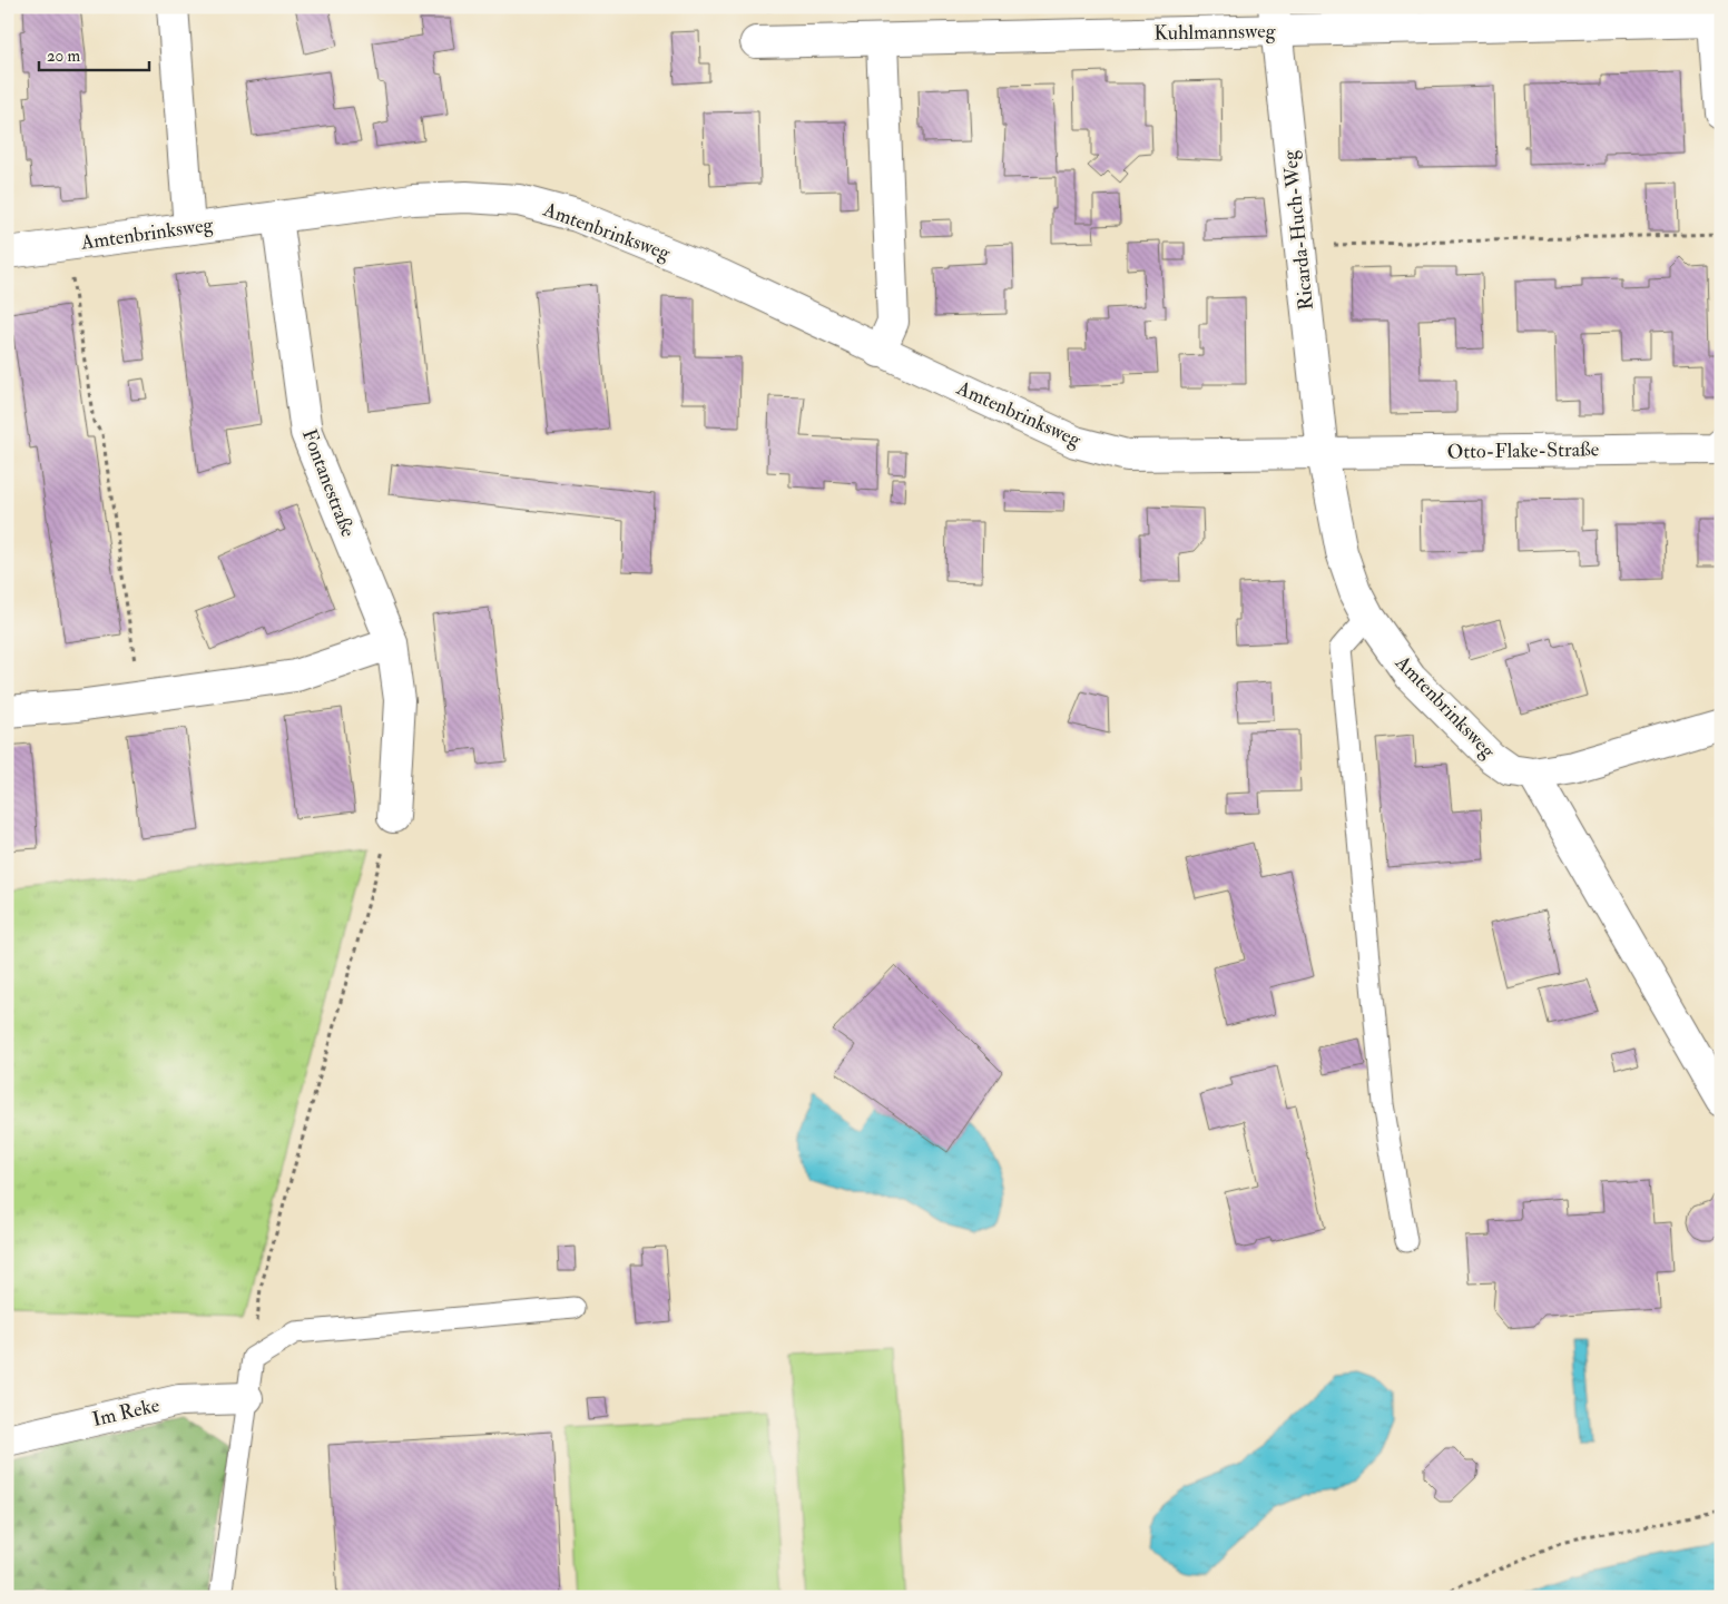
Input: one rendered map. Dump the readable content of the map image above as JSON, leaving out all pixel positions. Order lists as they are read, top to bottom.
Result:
{
  "streets": {
    "street": [
      "Kuhlmannsweg",
      "Ricarda-Huch-Weg",
      "Amtenbrinksweg",
      "Otto-Flake-Straße",
      "Fontanestraße",
      "Im Reke"
    ]
  },
  "crossings": [
    ["Kuhlmannsweg", "Ricarda-Huch-Weg"],
    ["Ricarda-Huch-Weg", "Amtenbrinksweg"],
    ["Ricarda-Huch-Weg", "Otto-Flake-Straße"],
    ["Amtenbrinksweg", "Otto-Flake-Straße"],
    ["Amtenbrinksweg", "Fontanestraße"]
  ],
  "scale_bar": "20 m"
}
